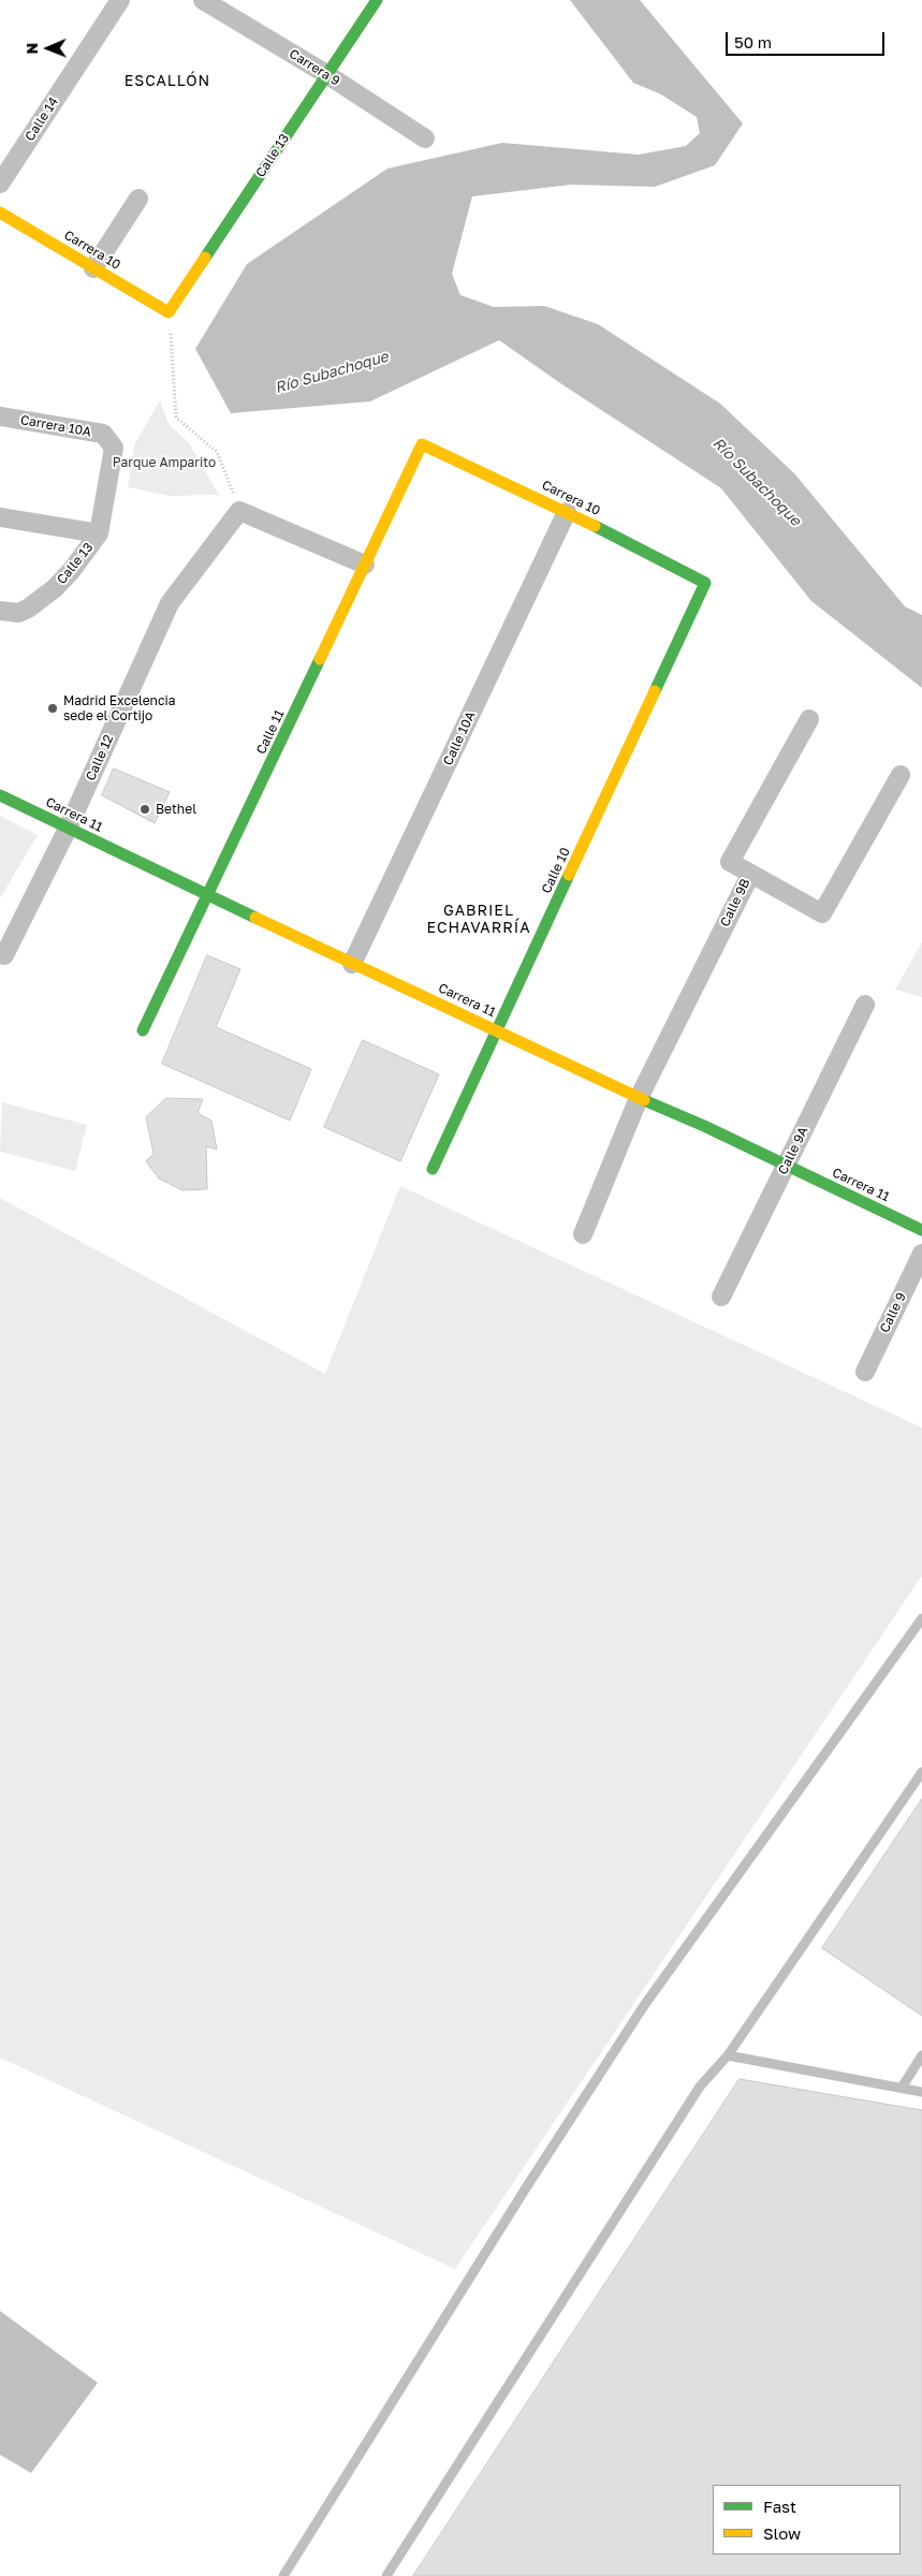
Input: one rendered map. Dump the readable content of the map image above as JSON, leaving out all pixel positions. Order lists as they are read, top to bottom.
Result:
{
  "streets": {
    "street": [
      "Carrera 9",
      "Calle 14",
      "Calle 13",
      "Carrera 10",
      "Carrera 10A",
      "Calle 11",
      "Calle 10A",
      "Calle 12",
      "Carrera 11",
      "Calle 10",
      "Calle 9B",
      "Calle 9A",
      "Calle 9"
    ]
  },
  "crossings": [
    ["Carrera 9", "Calle 13"],
    ["Calle 13", "Carrera 10"],
    ["Calle 13", "Carrera 10A"],
    ["Carrera 10", "Calle 11"],
    ["Carrera 10", "Calle 10A"],
    ["Carrera 10", "Calle 10"],
    ["Calle 11", "Carrera 11"],
    ["Calle 10A", "Carrera 11"],
    ["Calle 12", "Carrera 11"],
    ["Carrera 11", "Calle 10"],
    ["Carrera 11", "Calle 9B"],
    ["Carrera 11", "Calle 9A"]
  ],
  "districts": ["ESCALLÓN", "GABRIEL ECHAVARRÍA"],
  "water": ["Río Subachoque"],
  "parks": ["Parque Amparito"],
  "places": ["Madrid Excelencia sede el Cortijo", "Bethel"],
  "legend": ["Fast", "Slow"],
  "scale_bar": "50 m",
  "north": "left"
}
